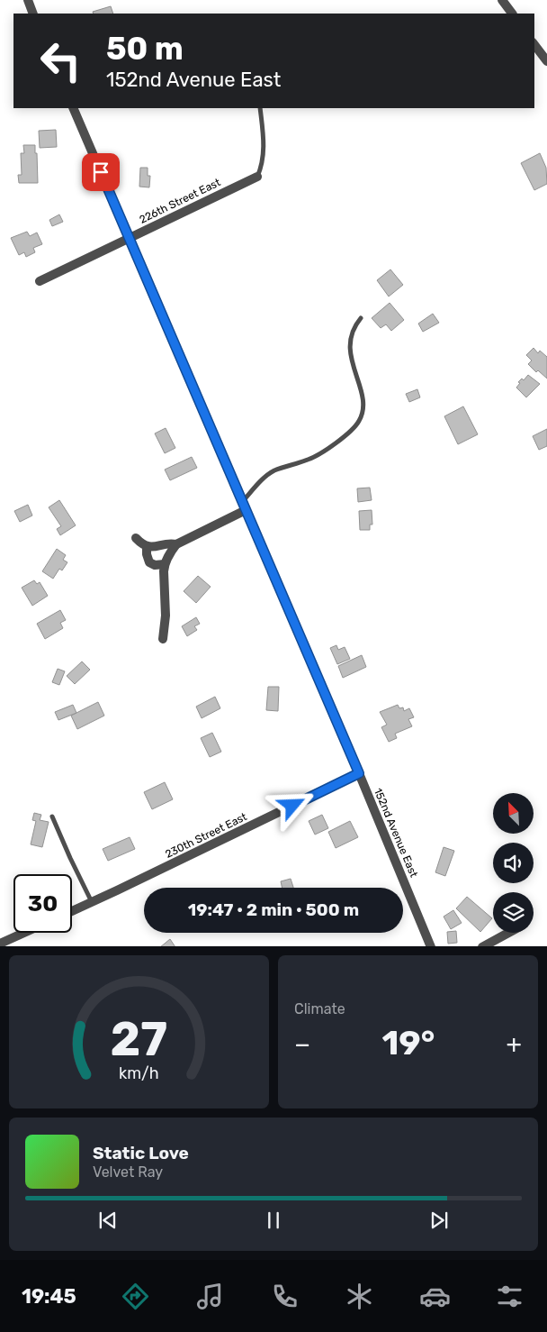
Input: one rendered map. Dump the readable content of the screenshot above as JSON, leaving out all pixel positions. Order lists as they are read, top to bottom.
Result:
{
  "streets": {
    "street": ["226th Street East", "152nd Avenue East", "230th Street East"]
  },
  "crossings": [
    ["226th Street East", "152nd Avenue East"],
    ["152nd Avenue East", "230th Street East"]
  ],
  "north": "top left",
  "page": {
    "turn": ["50 m", "152nd Avenue East"],
    "limit": "30",
    "trip": "19:47 · 2 min · 500 m",
    "tile": "Climate",
    "heat": ["−", "19°", "+"],
    "song": ["Static Love", "Velvet Ray"],
    "tabs": "19:45",
    "gauge": ["27", "km/h"]
  }
}
